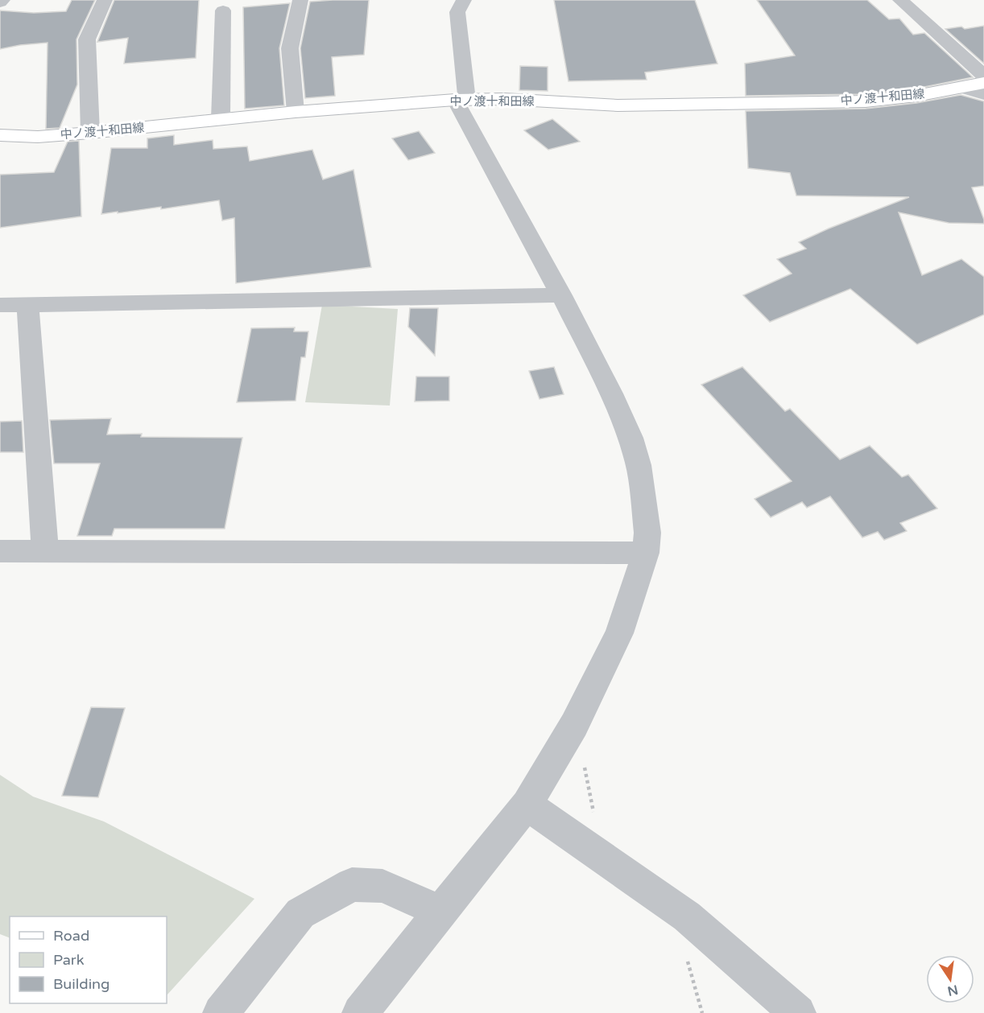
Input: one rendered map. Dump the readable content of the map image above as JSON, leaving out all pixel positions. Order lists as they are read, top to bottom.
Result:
{
  "streets": {
    "main road": ["中ノ渡十和田線"]
  },
  "legend": ["Road", "Park", "Building"],
  "north": "bottom"
}
